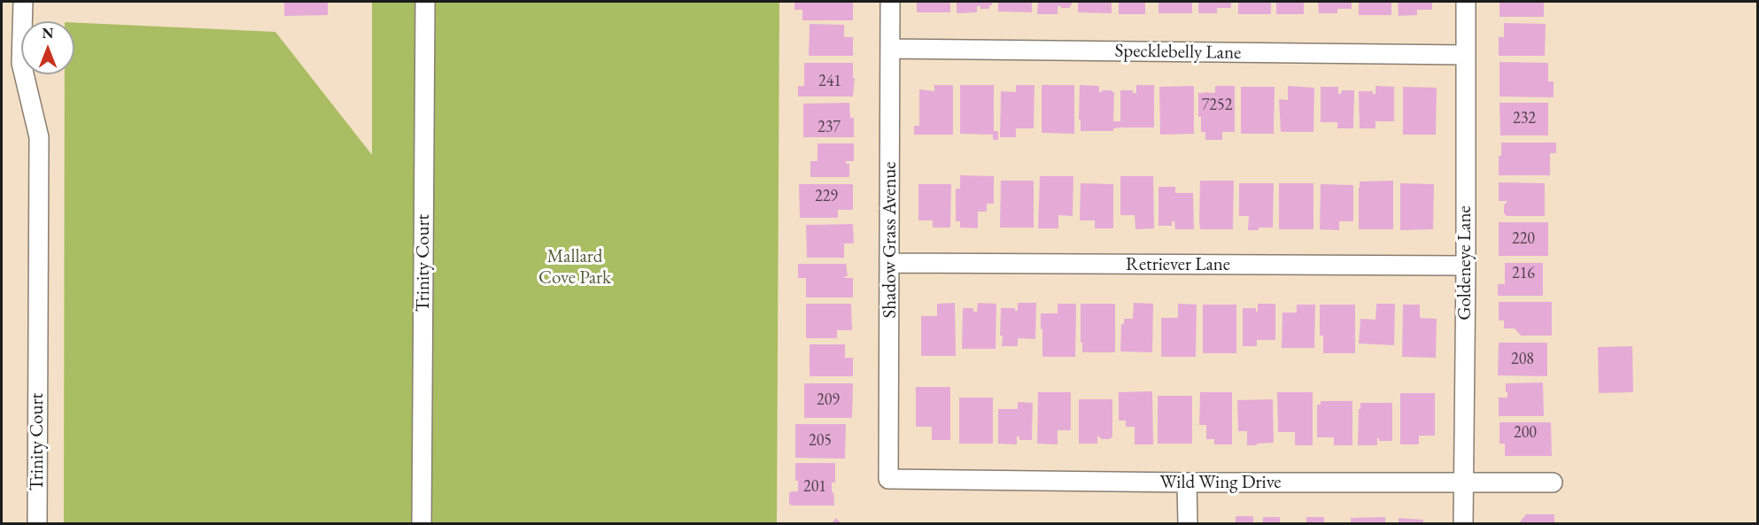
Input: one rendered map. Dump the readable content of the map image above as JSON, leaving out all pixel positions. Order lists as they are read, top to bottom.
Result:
{
  "streets": {
    "street": [
      "Specklebelly Lane",
      "Shadow Grass Avenue",
      "Trinity Court",
      "Goldeneye Lane",
      "Retriever Lane",
      "Wild Wing Drive"
    ]
  },
  "crossings": [
    ["Specklebelly Lane", "Shadow Grass Avenue"],
    ["Specklebelly Lane", "Goldeneye Lane"],
    ["Shadow Grass Avenue", "Retriever Lane"],
    ["Shadow Grass Avenue", "Wild Wing Drive"],
    ["Goldeneye Lane", "Retriever Lane"],
    ["Goldeneye Lane", "Wild Wing Drive"]
  ],
  "parks": ["Mallard Cove Park"],
  "house_numbers": [
    "241",
    "7252",
    "232",
    "237",
    "229",
    "220",
    "216",
    "208",
    "209",
    "200",
    "205",
    "201"
  ],
  "north": "top"
}
